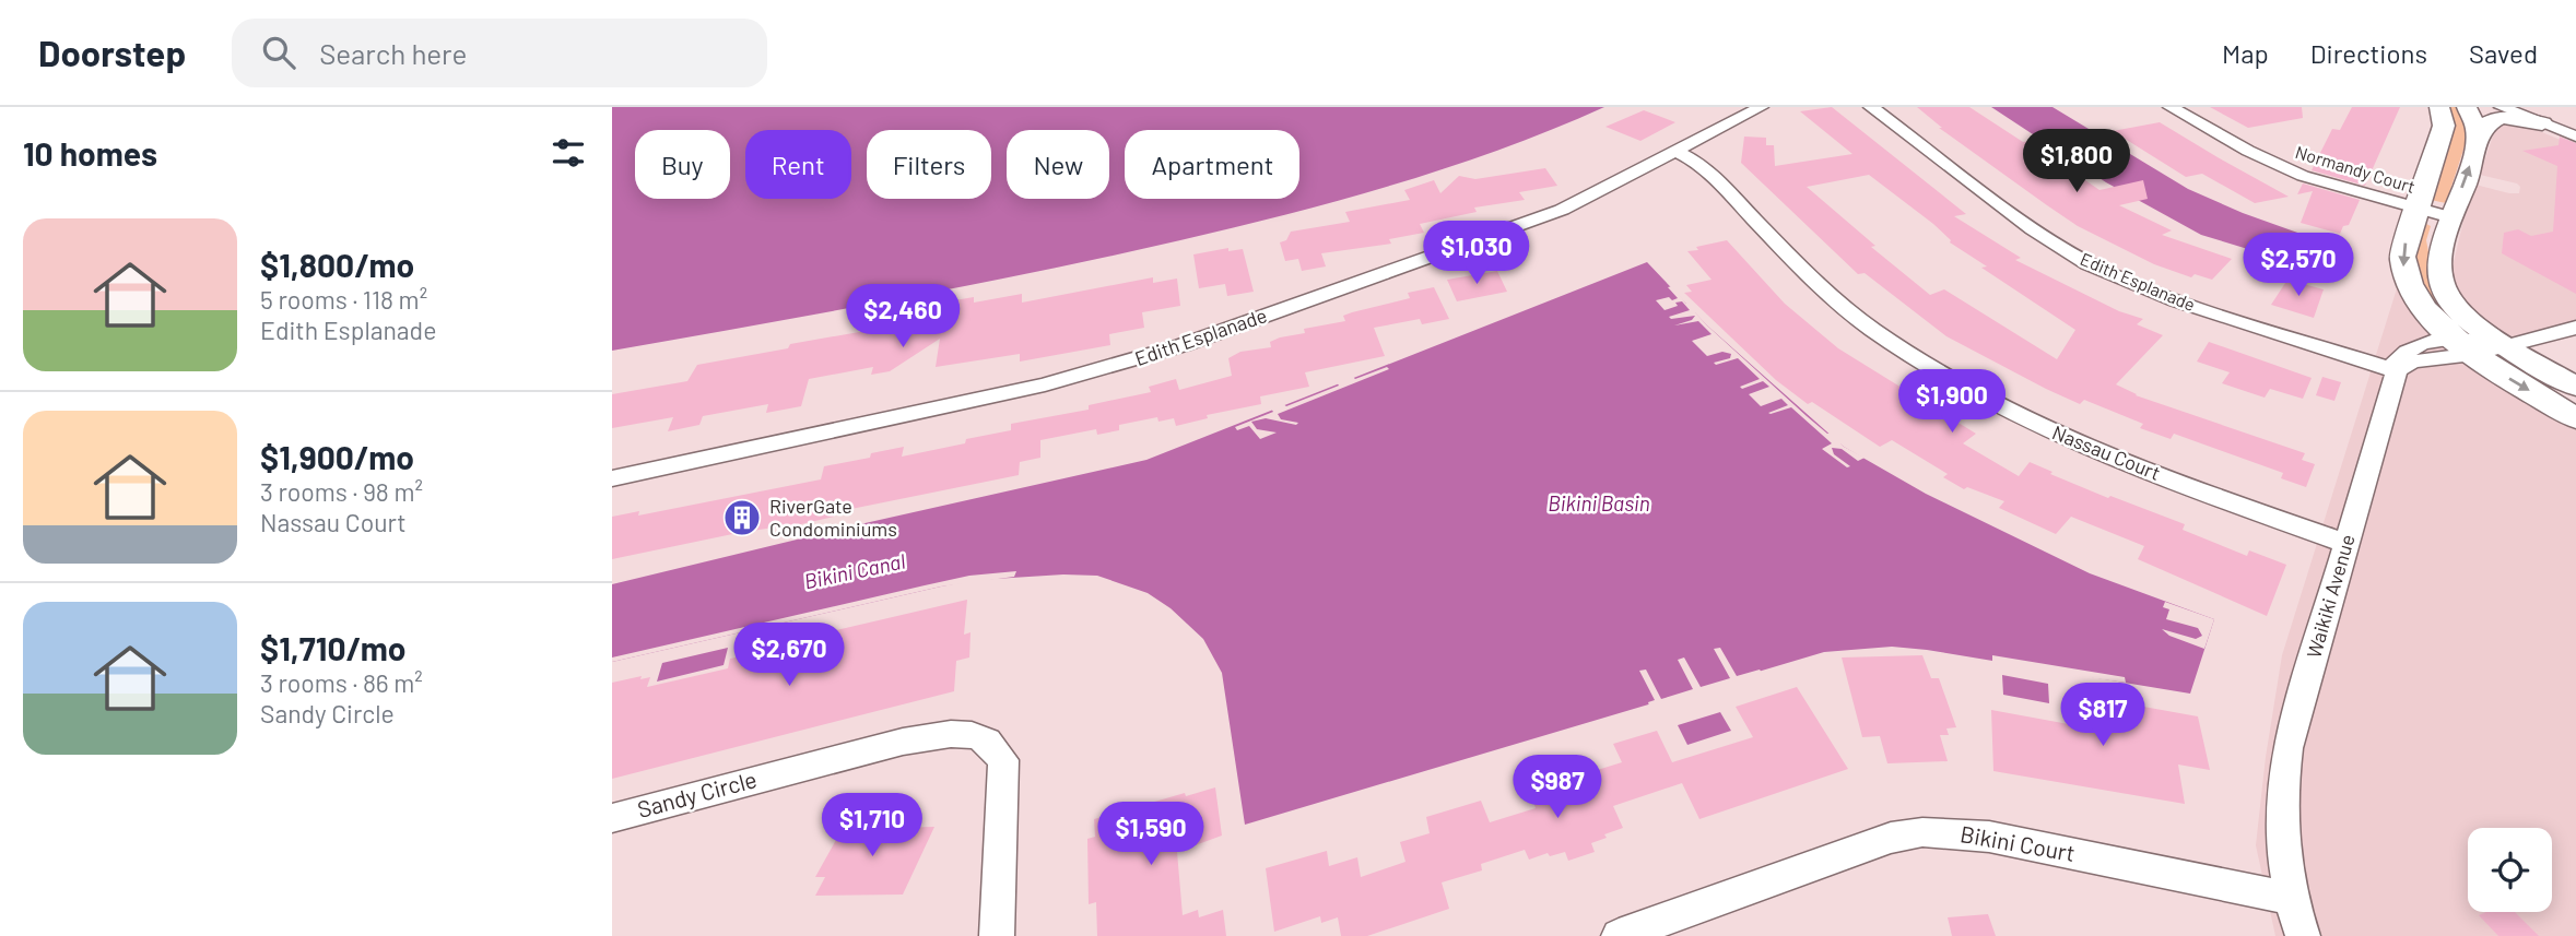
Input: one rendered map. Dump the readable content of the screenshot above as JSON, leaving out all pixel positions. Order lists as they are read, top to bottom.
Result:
{
  "streets": {
    "street": [
      "Normandy Court",
      "Edith Esplanade",
      "Nassau Court",
      "Waikiki Avenue",
      "Sandy Circle",
      "Bikini Court"
    ]
  },
  "crossings": [
    ["Edith Esplanade", "Nassau Court"],
    ["Edith Esplanade", "Waikiki Avenue"],
    ["Nassau Court", "Waikiki Avenue"],
    ["Waikiki Avenue", "Bikini Court"]
  ],
  "water": ["Bikini Basin", "Bikini Canal"],
  "places": {
    "building": ["RiverGate Condominiums"]
  },
  "page": {
    "header": "Doorstep",
    "search": "Search here",
    "nav": ["Map", "Directions", "Saved"],
    "heading": "10 homes",
    "price": [
      "$1,800",
      "$1,030",
      "$2,570",
      "$2,460",
      "$1,900",
      "$2,670",
      "$817",
      "$987",
      "$1,710",
      "$1,590"
    ],
    "chip": [
      "Buy",
      "Rent",
      "Filters",
      "New",
      "Apartment"
    ],
    "list": [
      {
        "name": "$1,800/mo",
        "note": "5 rooms · 118 m² · Edith Esplanade"
      },
      {
        "name": "$1,900/mo",
        "note": "3 rooms · 98 m² · Nassau Court"
      },
      {
        "name": "$1,710/mo",
        "note": "3 rooms · 86 m² · Sandy Circle"
      }
    ]
  }
}
